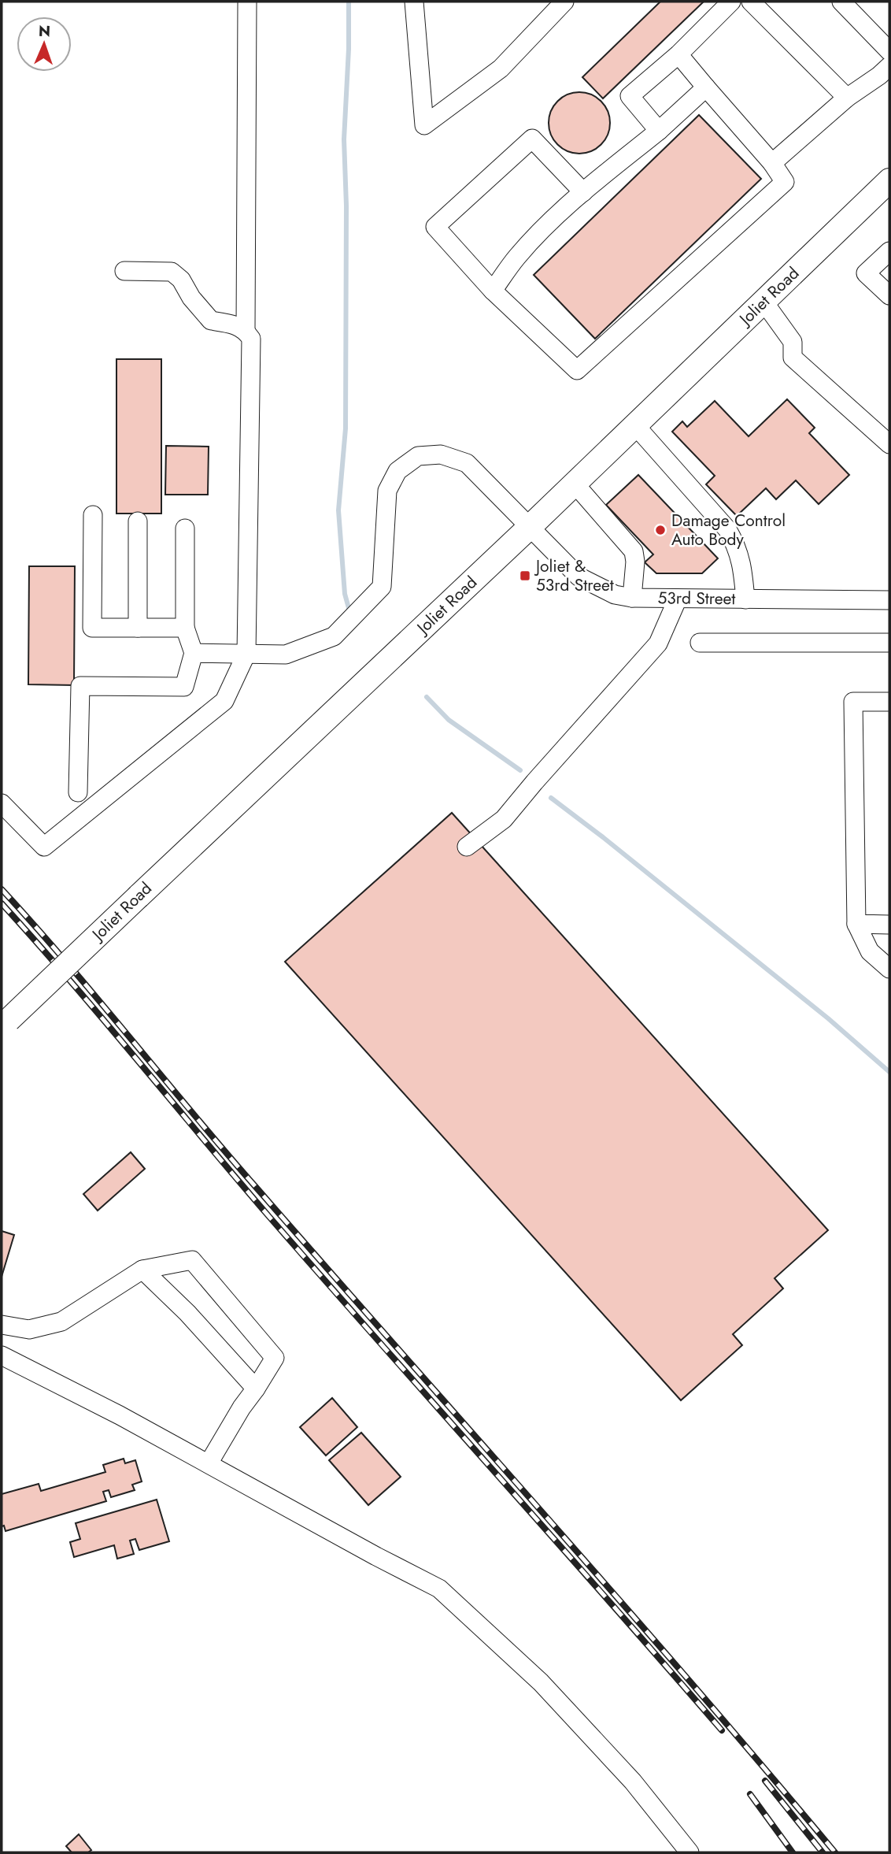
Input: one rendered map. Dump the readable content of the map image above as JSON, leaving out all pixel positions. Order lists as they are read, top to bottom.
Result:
{
  "streets": {
    "main road": ["Joliet Road"],
    "street": ["53rd Street"]
  },
  "crossings": [
    ["Joliet Road", "53rd Street"]
  ],
  "places": {
    "other": ["Damage Control Auto Body"],
    "transit": ["Joliet & 53rd Street"]
  },
  "north": "top"
}
